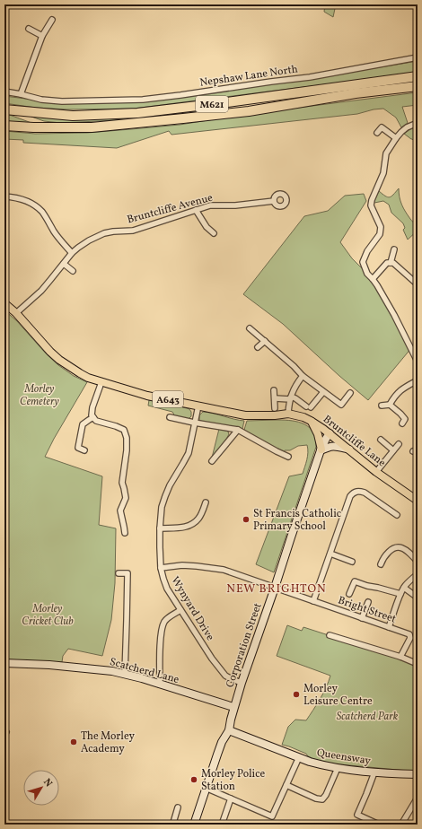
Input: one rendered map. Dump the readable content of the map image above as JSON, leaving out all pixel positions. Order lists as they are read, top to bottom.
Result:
{
  "streets": {
    "highway": ["M621"],
    "main road": [
      "A643",
      "Bruntcliffe Lane",
      "Corporation Street",
      "Scatcherd Lane",
      "Queensway"
    ],
    "street": [
      "Nepshaw Lane North",
      "Bruntcliffe Avenue",
      "Wynyard Drive",
      "Bright Street"
    ]
  },
  "crossings": [
    ["Bruntcliffe Avenue", "Bruntcliffe Lane"],
    ["Bruntcliffe Lane", "Wynyard Drive"],
    ["Bruntcliffe Lane", "Corporation Street"],
    ["Wynyard Drive", "Bright Street"],
    ["Wynyard Drive", "Corporation Street"],
    ["Bright Street", "Corporation Street"],
    ["Corporation Street", "Scatcherd Lane"],
    ["Corporation Street", "Queensway"]
  ],
  "districts": ["NEW BRIGHTON"],
  "parks": ["Morley Cemetery", "Morley Cricket Club", "Scatcherd Park"],
  "places": [
    "St Francis Catholic Primary School",
    "Morley Leisure Centre",
    "The Morley Academy",
    "Morley Police Station"
  ],
  "north": "top right"
}
